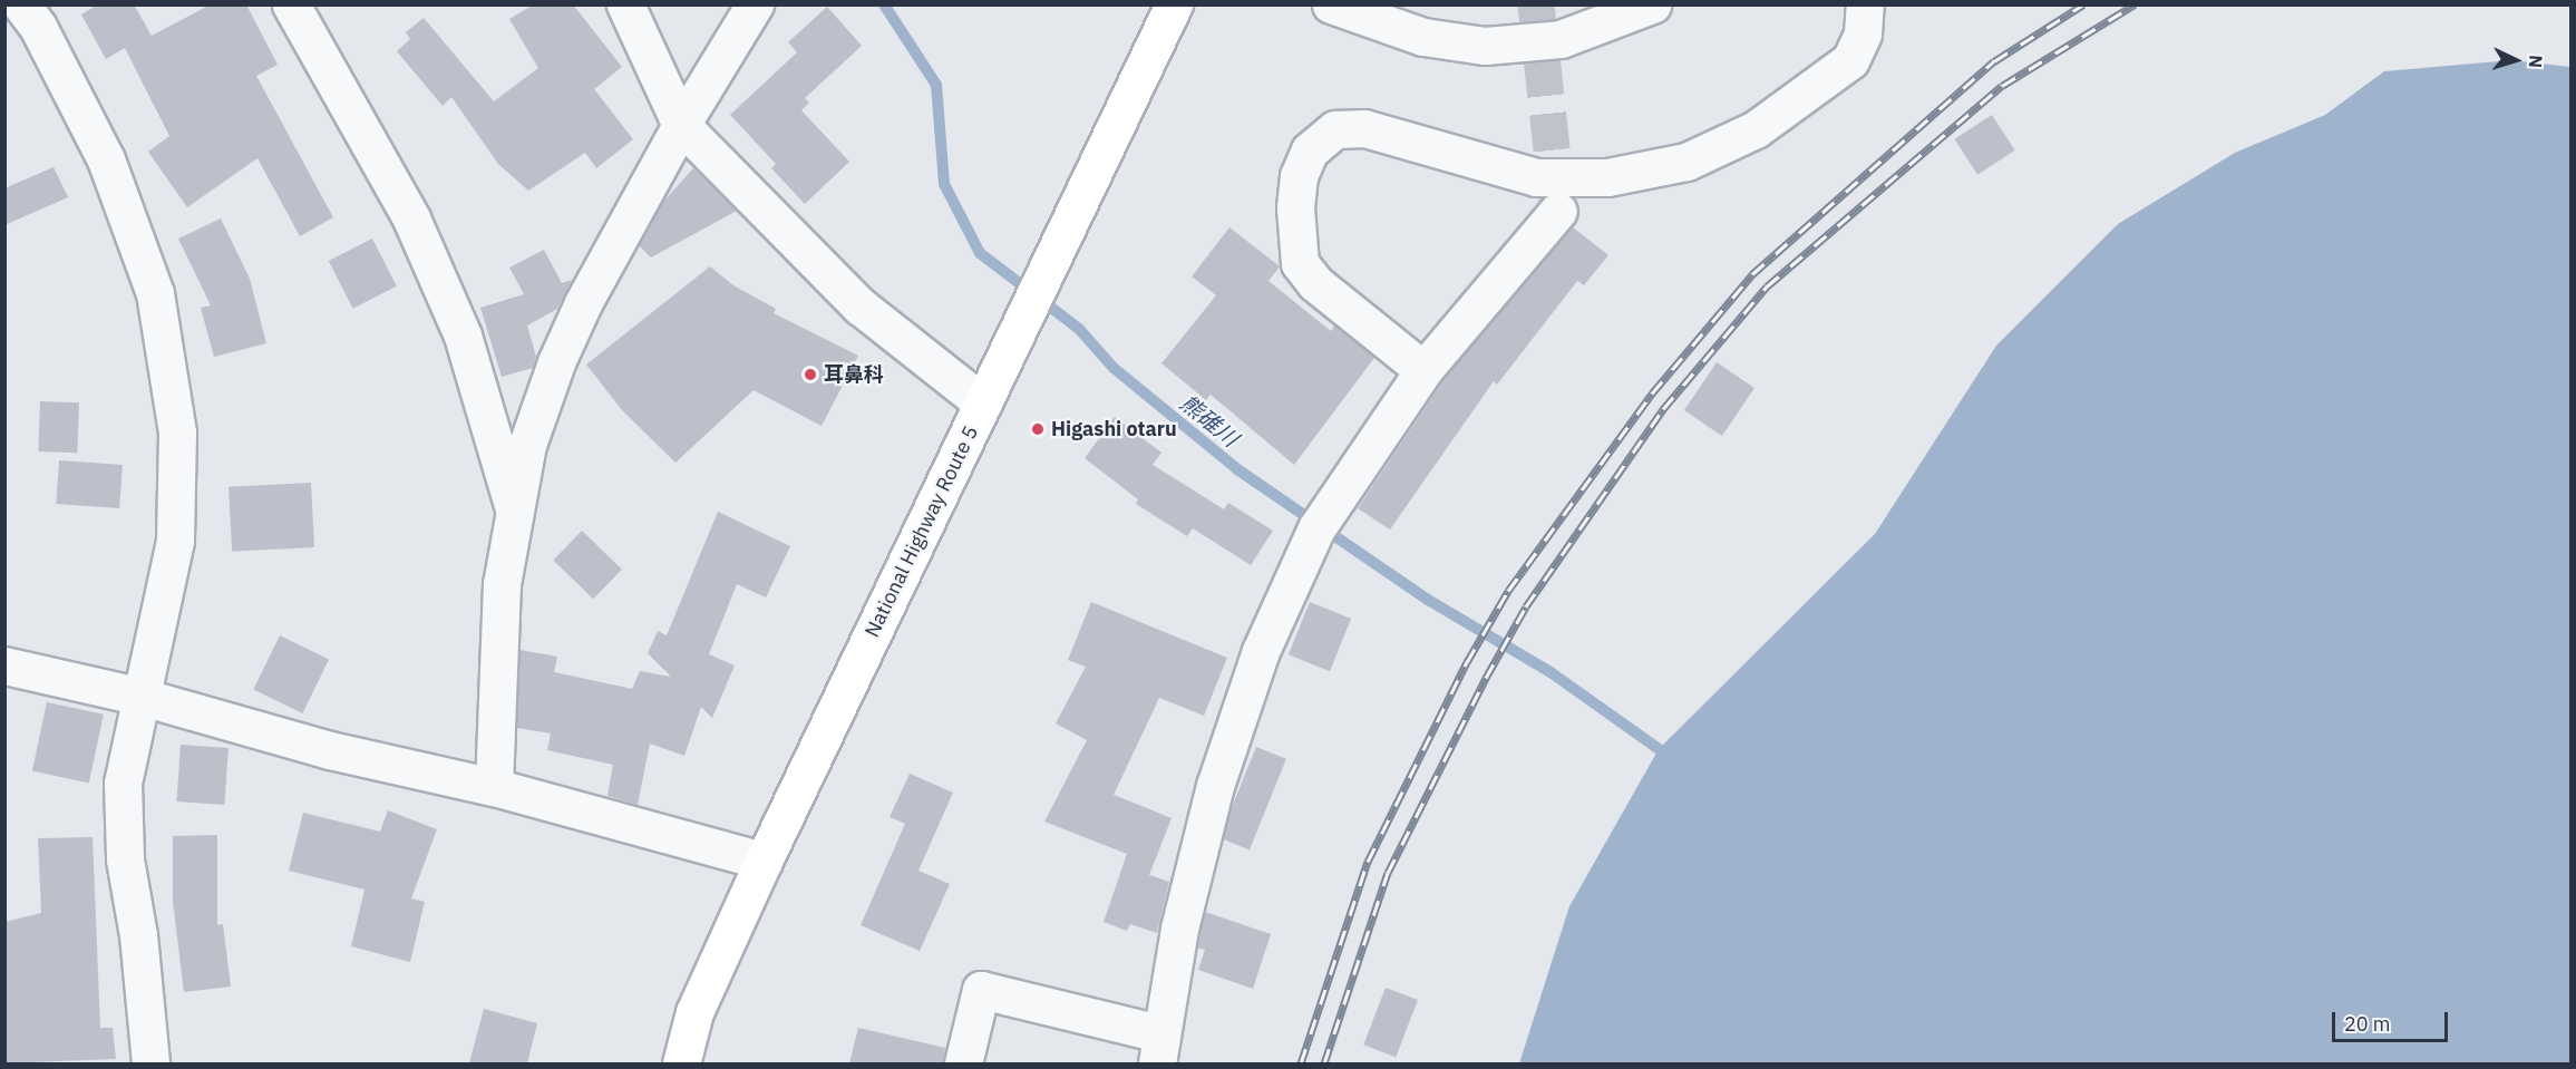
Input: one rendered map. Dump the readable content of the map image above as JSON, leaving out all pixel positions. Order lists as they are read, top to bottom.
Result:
{
  "streets": {
    "highway": ["National Highway Route 5"]
  },
  "water": ["熊碓川"],
  "places": ["耳鼻科", "Higashi otaru"],
  "scale_bar": "20 m",
  "north": "right"
}
